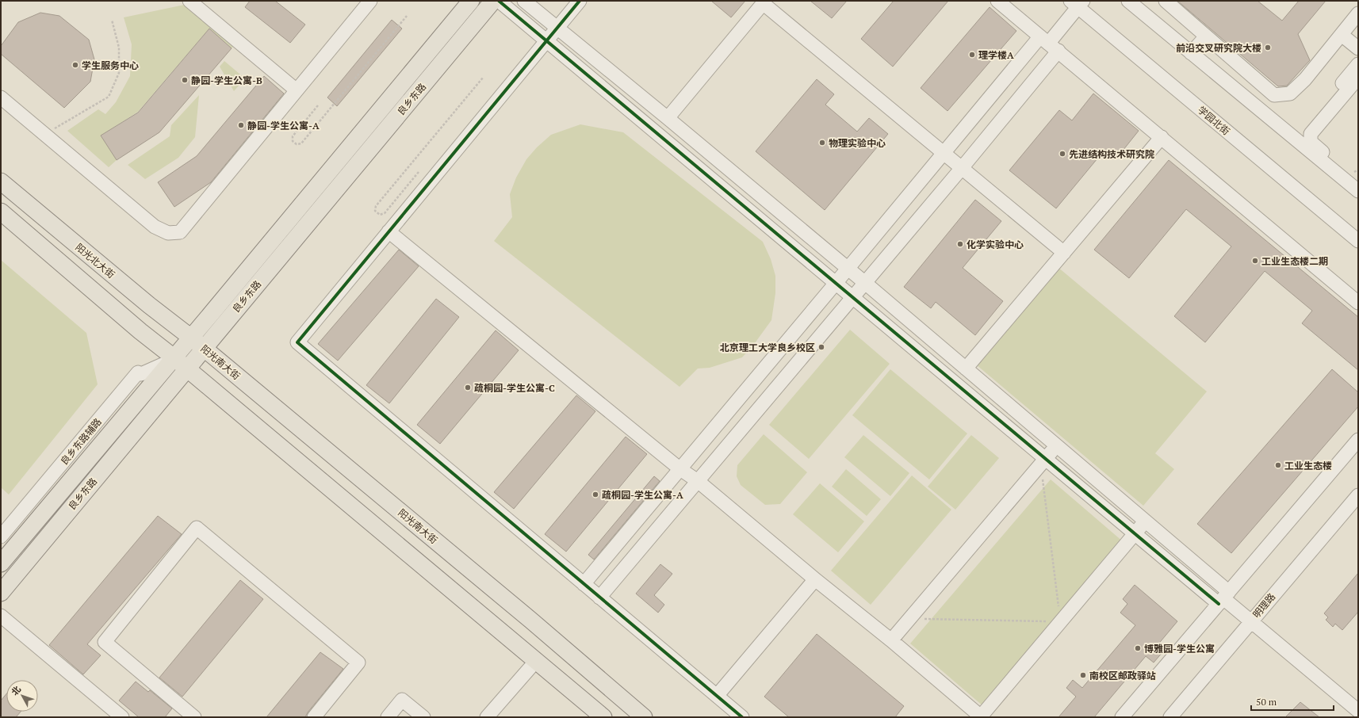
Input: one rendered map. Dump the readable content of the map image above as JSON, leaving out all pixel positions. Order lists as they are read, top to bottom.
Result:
{
  "streets": {
    "main road": ["良乡东路", "阳光北大街", "阳光南大街"],
    "street": ["学园北街", "良乡东路辅路", "明理路"]
  },
  "crossings": [
    ["良乡东路", "阳光北大街"],
    ["良乡东路", "阳光南大街"],
    ["良乡东路", "良乡东路辅路"],
    ["阳光北大街", "阳光南大街"]
  ],
  "places": [
    "前沿交叉研究院大楼",
    "理学楼A",
    "学生服务中心",
    "静园-学生公寓-B",
    "静园-学生公寓-A",
    "物理实验中心",
    "先进结构技术研究院",
    "化学实验中心",
    "工业生态楼二期",
    "北京理工大学良乡校区",
    "疏桐园-学生公寓-C",
    "工业生态楼",
    "疏桐园-学生公寓-A",
    "博雅园-学生公寓",
    "南校区邮政驿站"
  ],
  "scale_bar": "50 m",
  "north": "top left"
}
